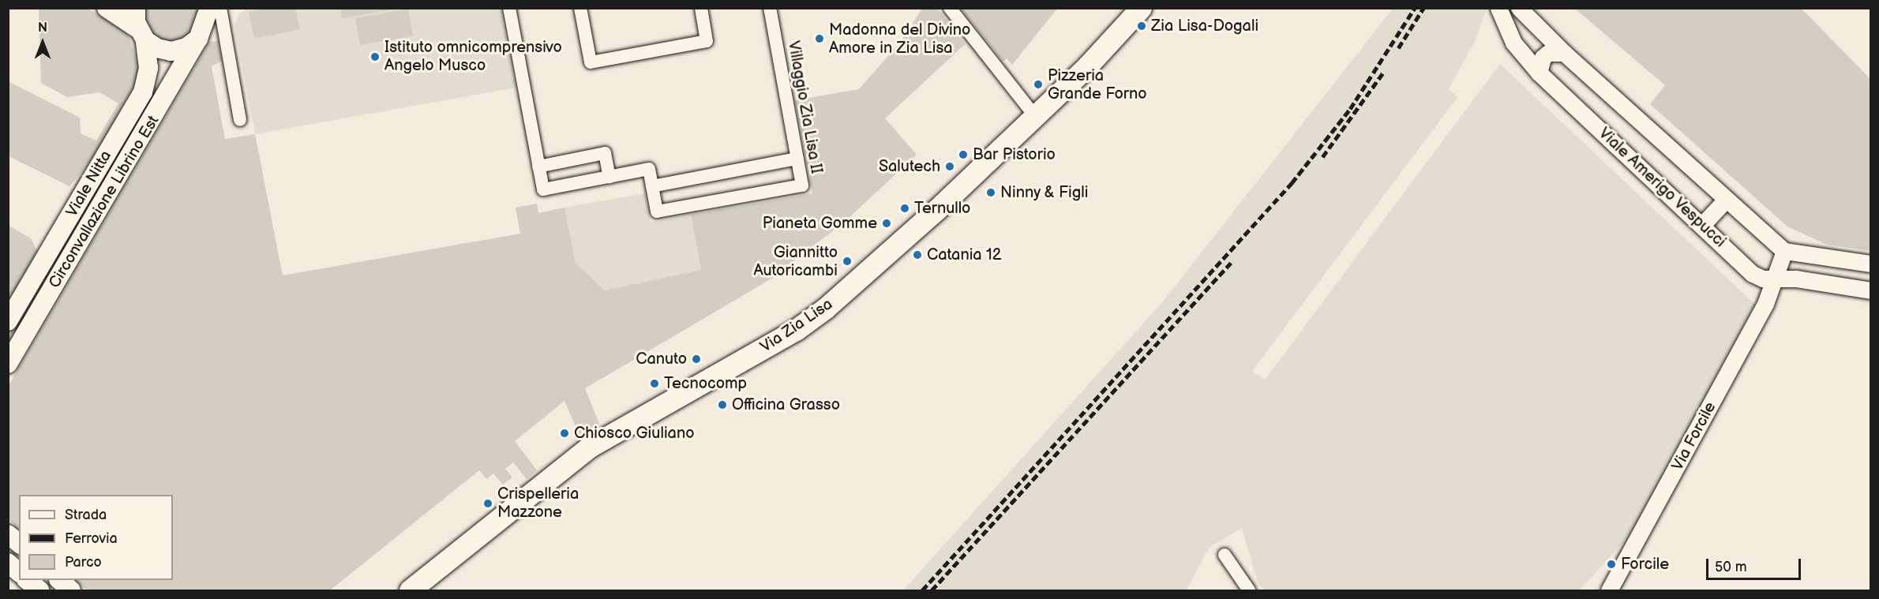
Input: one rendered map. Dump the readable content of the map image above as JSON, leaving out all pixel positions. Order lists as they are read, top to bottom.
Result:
{
  "streets": {
    "main road": ["Viale Nitta", "Circonvallazione Librino Est", "Via Zia Lisa"],
    "street": ["Villaggio Zia Lisa II", "Viale Amerigo Vespucci", "Via Forcile"]
  },
  "crossings": [
    ["Viale Amerigo Vespucci", "Via Forcile"]
  ],
  "places": [
    "Zia Lisa-Dogali",
    "Madonna del Divino Amore in Zia Lisa",
    "Istituto omnicomprensivo Angelo Musco",
    "Pizzeria Grande Forno",
    "Bar Pistorio",
    "Salutech",
    "Ninny & Figli",
    "Ternullo",
    "Pianeta Gomme",
    "Catania 12",
    "Giannitto Autoricambi",
    "Canuto",
    "Tecnocomp",
    "Officina Grasso",
    "Chiosco Giuliano",
    "Crispelleria Mazzone",
    "Forcile"
  ],
  "legend": ["Strada", "Ferrovia", "Parco"],
  "scale_bar": "50 m",
  "north": "top"
}
